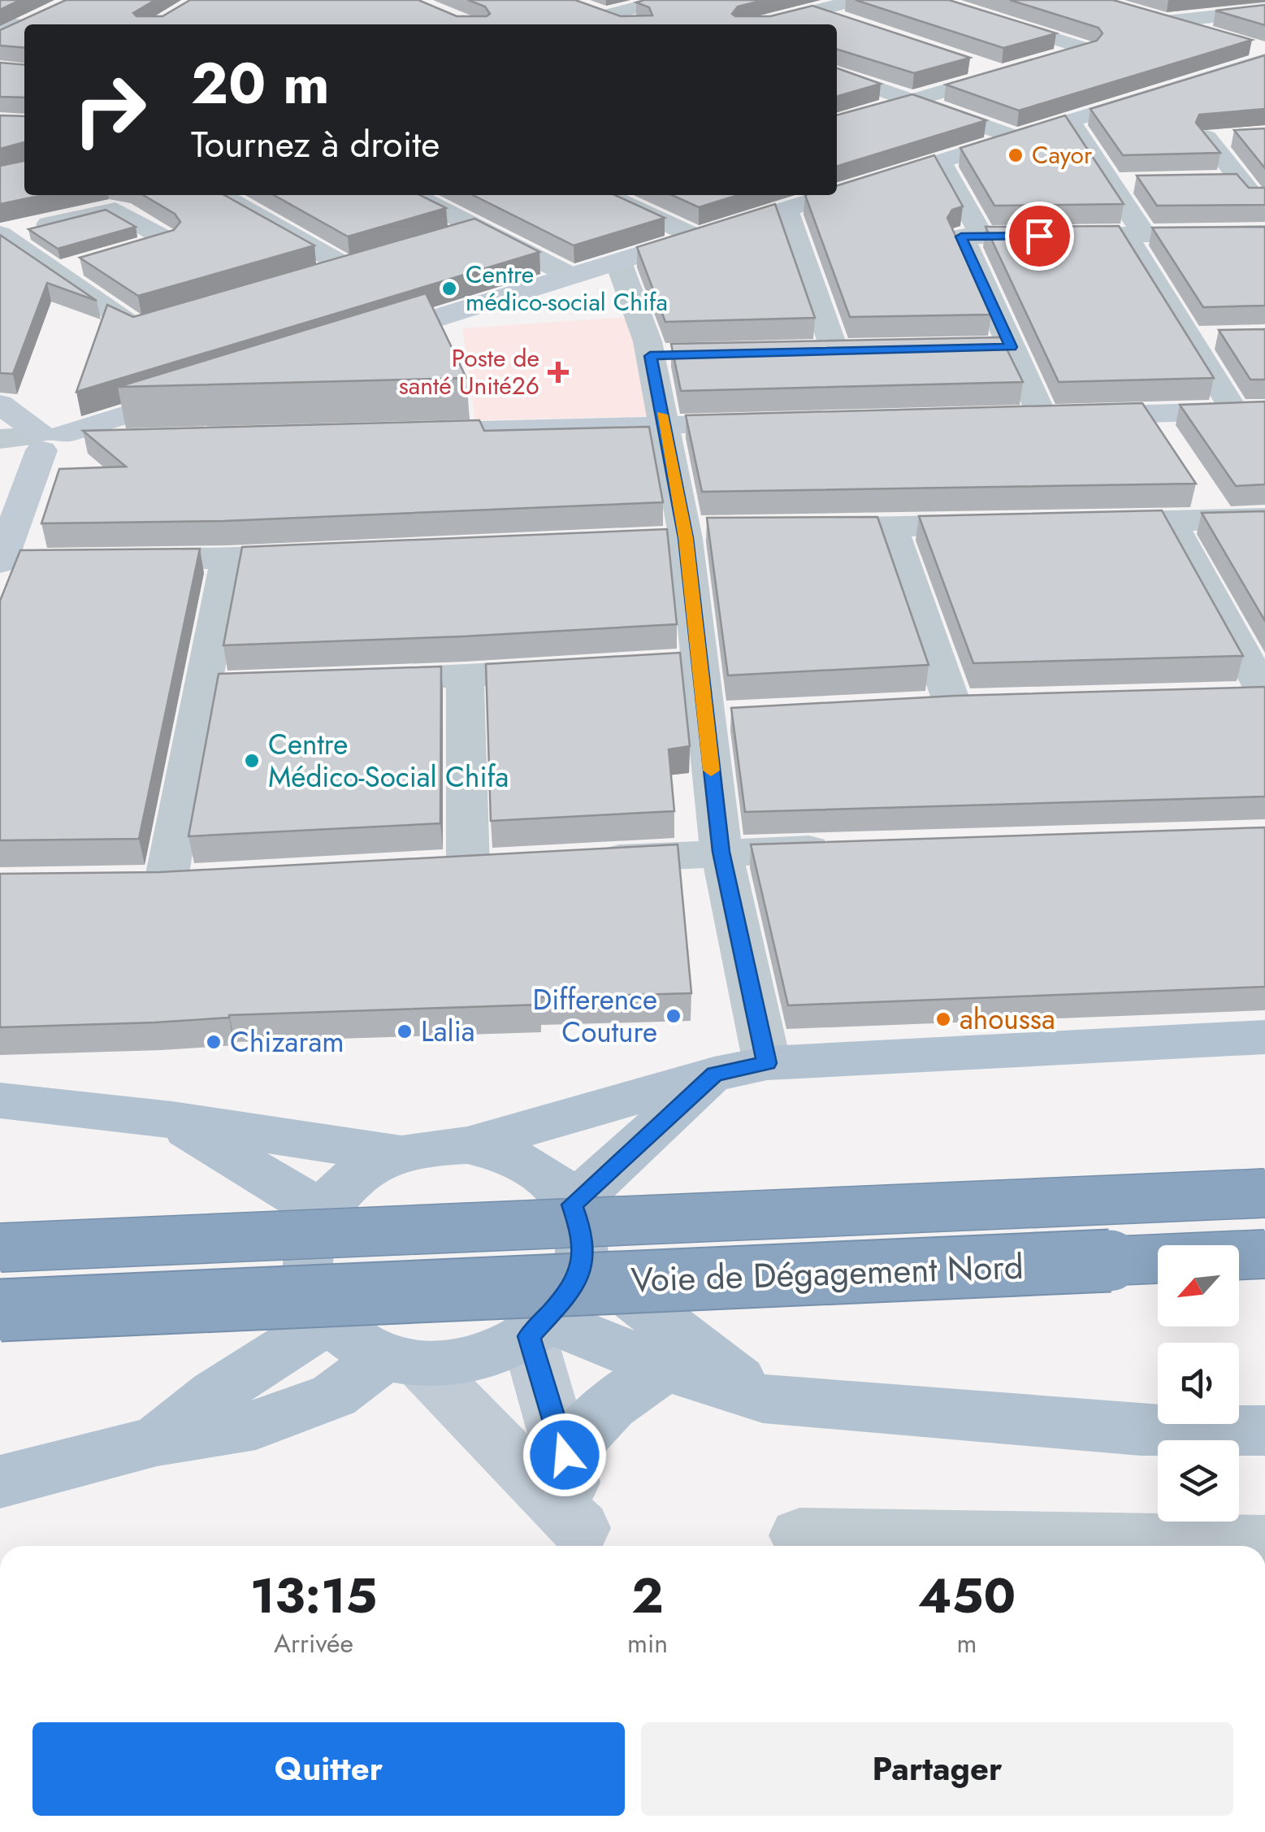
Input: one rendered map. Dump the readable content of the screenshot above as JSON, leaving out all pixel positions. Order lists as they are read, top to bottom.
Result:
{
  "streets": {
    "highway": ["Voie de Dégagement Nord"]
  },
  "places": {
    "other": [
      "Cayor",
      "Centre médico-social Chifa",
      "Centre Médico-Social Chifa",
      "Difference Couture",
      "ahoussa",
      "Lalia",
      "Chizaram"
    ],
    "health": ["Poste de santé Unité26"]
  },
  "north": "bottom left",
  "page": {
    "turn": ["20 m", "Tournez à droite"],
    "eta": [
      "13:15",
      "Arrivée",
      "2",
      "min",
      "450",
      "m"
    ],
    "buttons": ["Quitter", "Partager"]
  }
}
